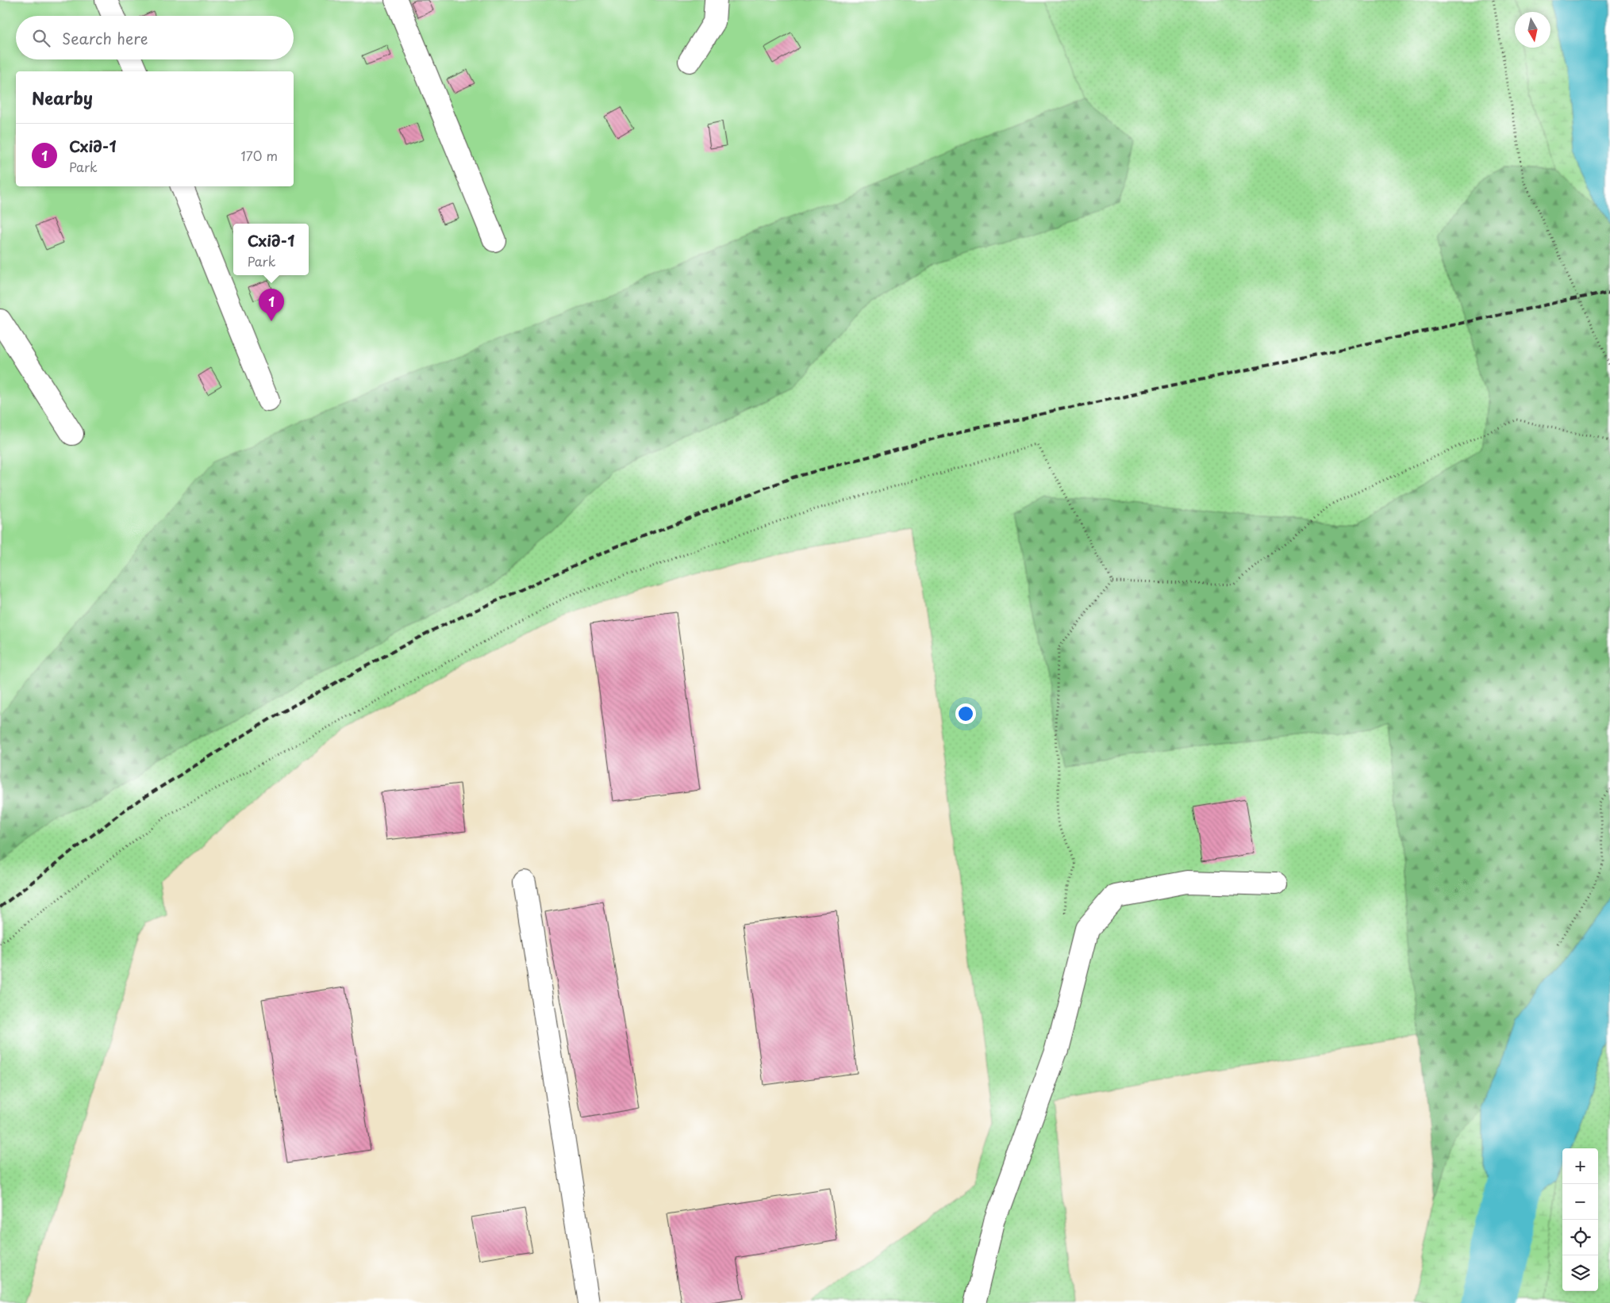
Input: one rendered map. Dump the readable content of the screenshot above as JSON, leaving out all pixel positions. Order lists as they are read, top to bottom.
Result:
{
  "north": "bottom",
  "page": {
    "search": "Search here",
    "heading": "Nearby",
    "list": [
      {
        "mark": "1",
        "name": "Схід-1",
        "note": "Park",
        "value": "170 m"
      }
    ],
    "popup": ["Схід-1", "Park"],
    "pins": "1",
    "map_buttons": ["+", "−"]
  }
}
